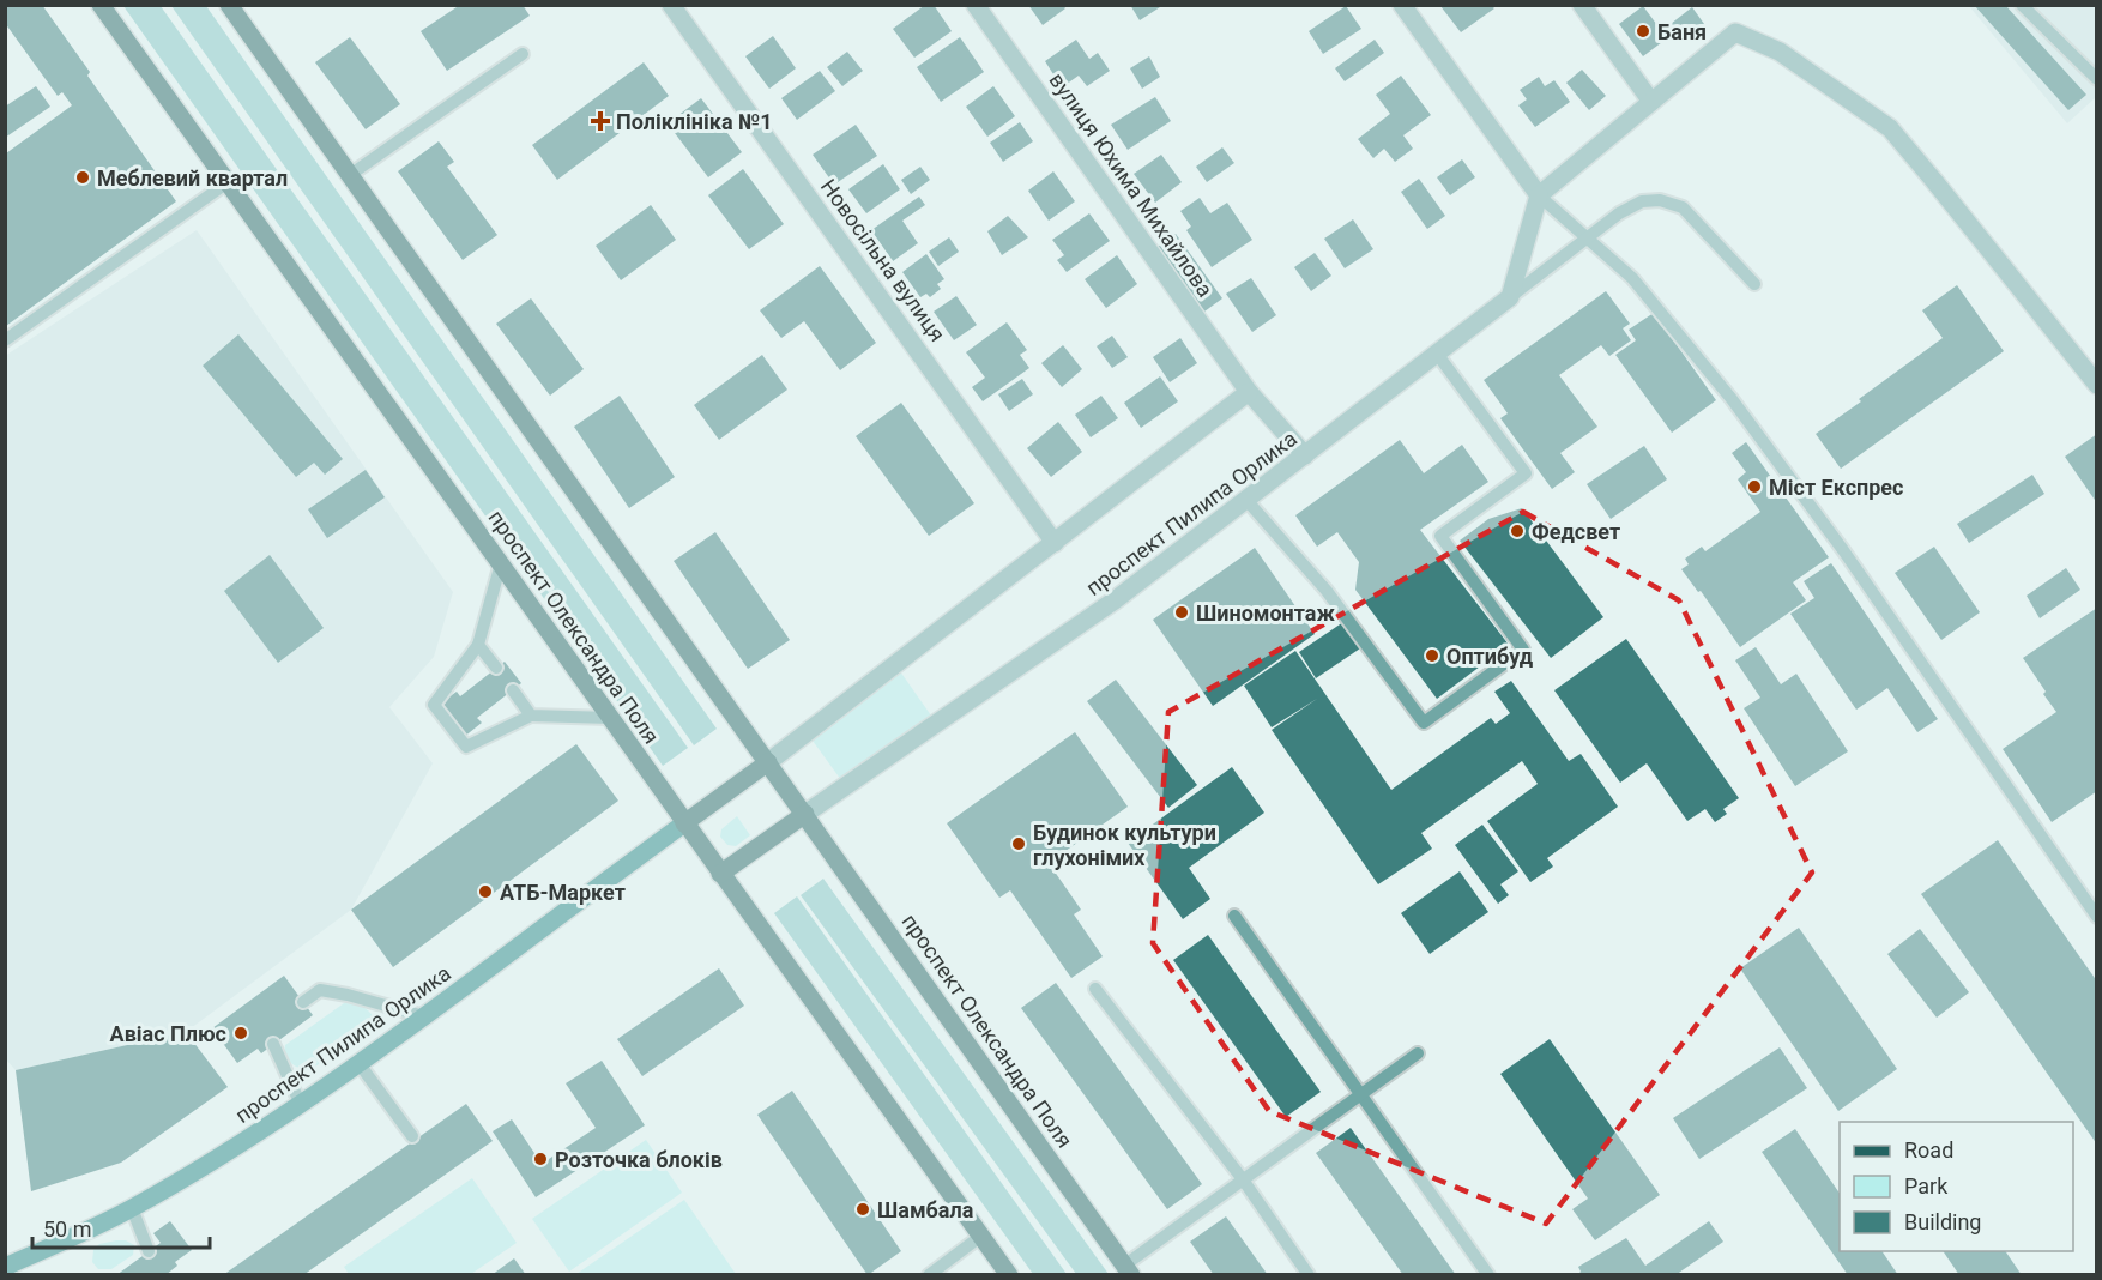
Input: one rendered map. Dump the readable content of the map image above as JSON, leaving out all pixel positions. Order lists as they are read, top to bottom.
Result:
{
  "streets": {
    "main road": ["проспект Пилипа Орлика", "проспект Олександра Поля"],
    "street": ["вулиця Юхима Михайлова", "Новосільна вулиця"]
  },
  "crossings": [
    ["вулиця Юхима Михайлова", "проспект Пилипа Орлика"],
    ["проспект Пилипа Орлика", "проспект Олександра Поля"]
  ],
  "places": {
    "other": [
      "Баня",
      "Меблевий квартал",
      "Міст Експрес",
      "Федсвет",
      "Шиномонтаж",
      "Оптибуд",
      "Будинок культури глухонімих",
      "АТБ-Маркет",
      "Авіас Плюс",
      "Розточка блоків",
      "Шамбала"
    ],
    "health": ["Поліклініка №1"]
  },
  "legend": ["Road", "Park", "Building"],
  "scale_bar": "50 m"
}
